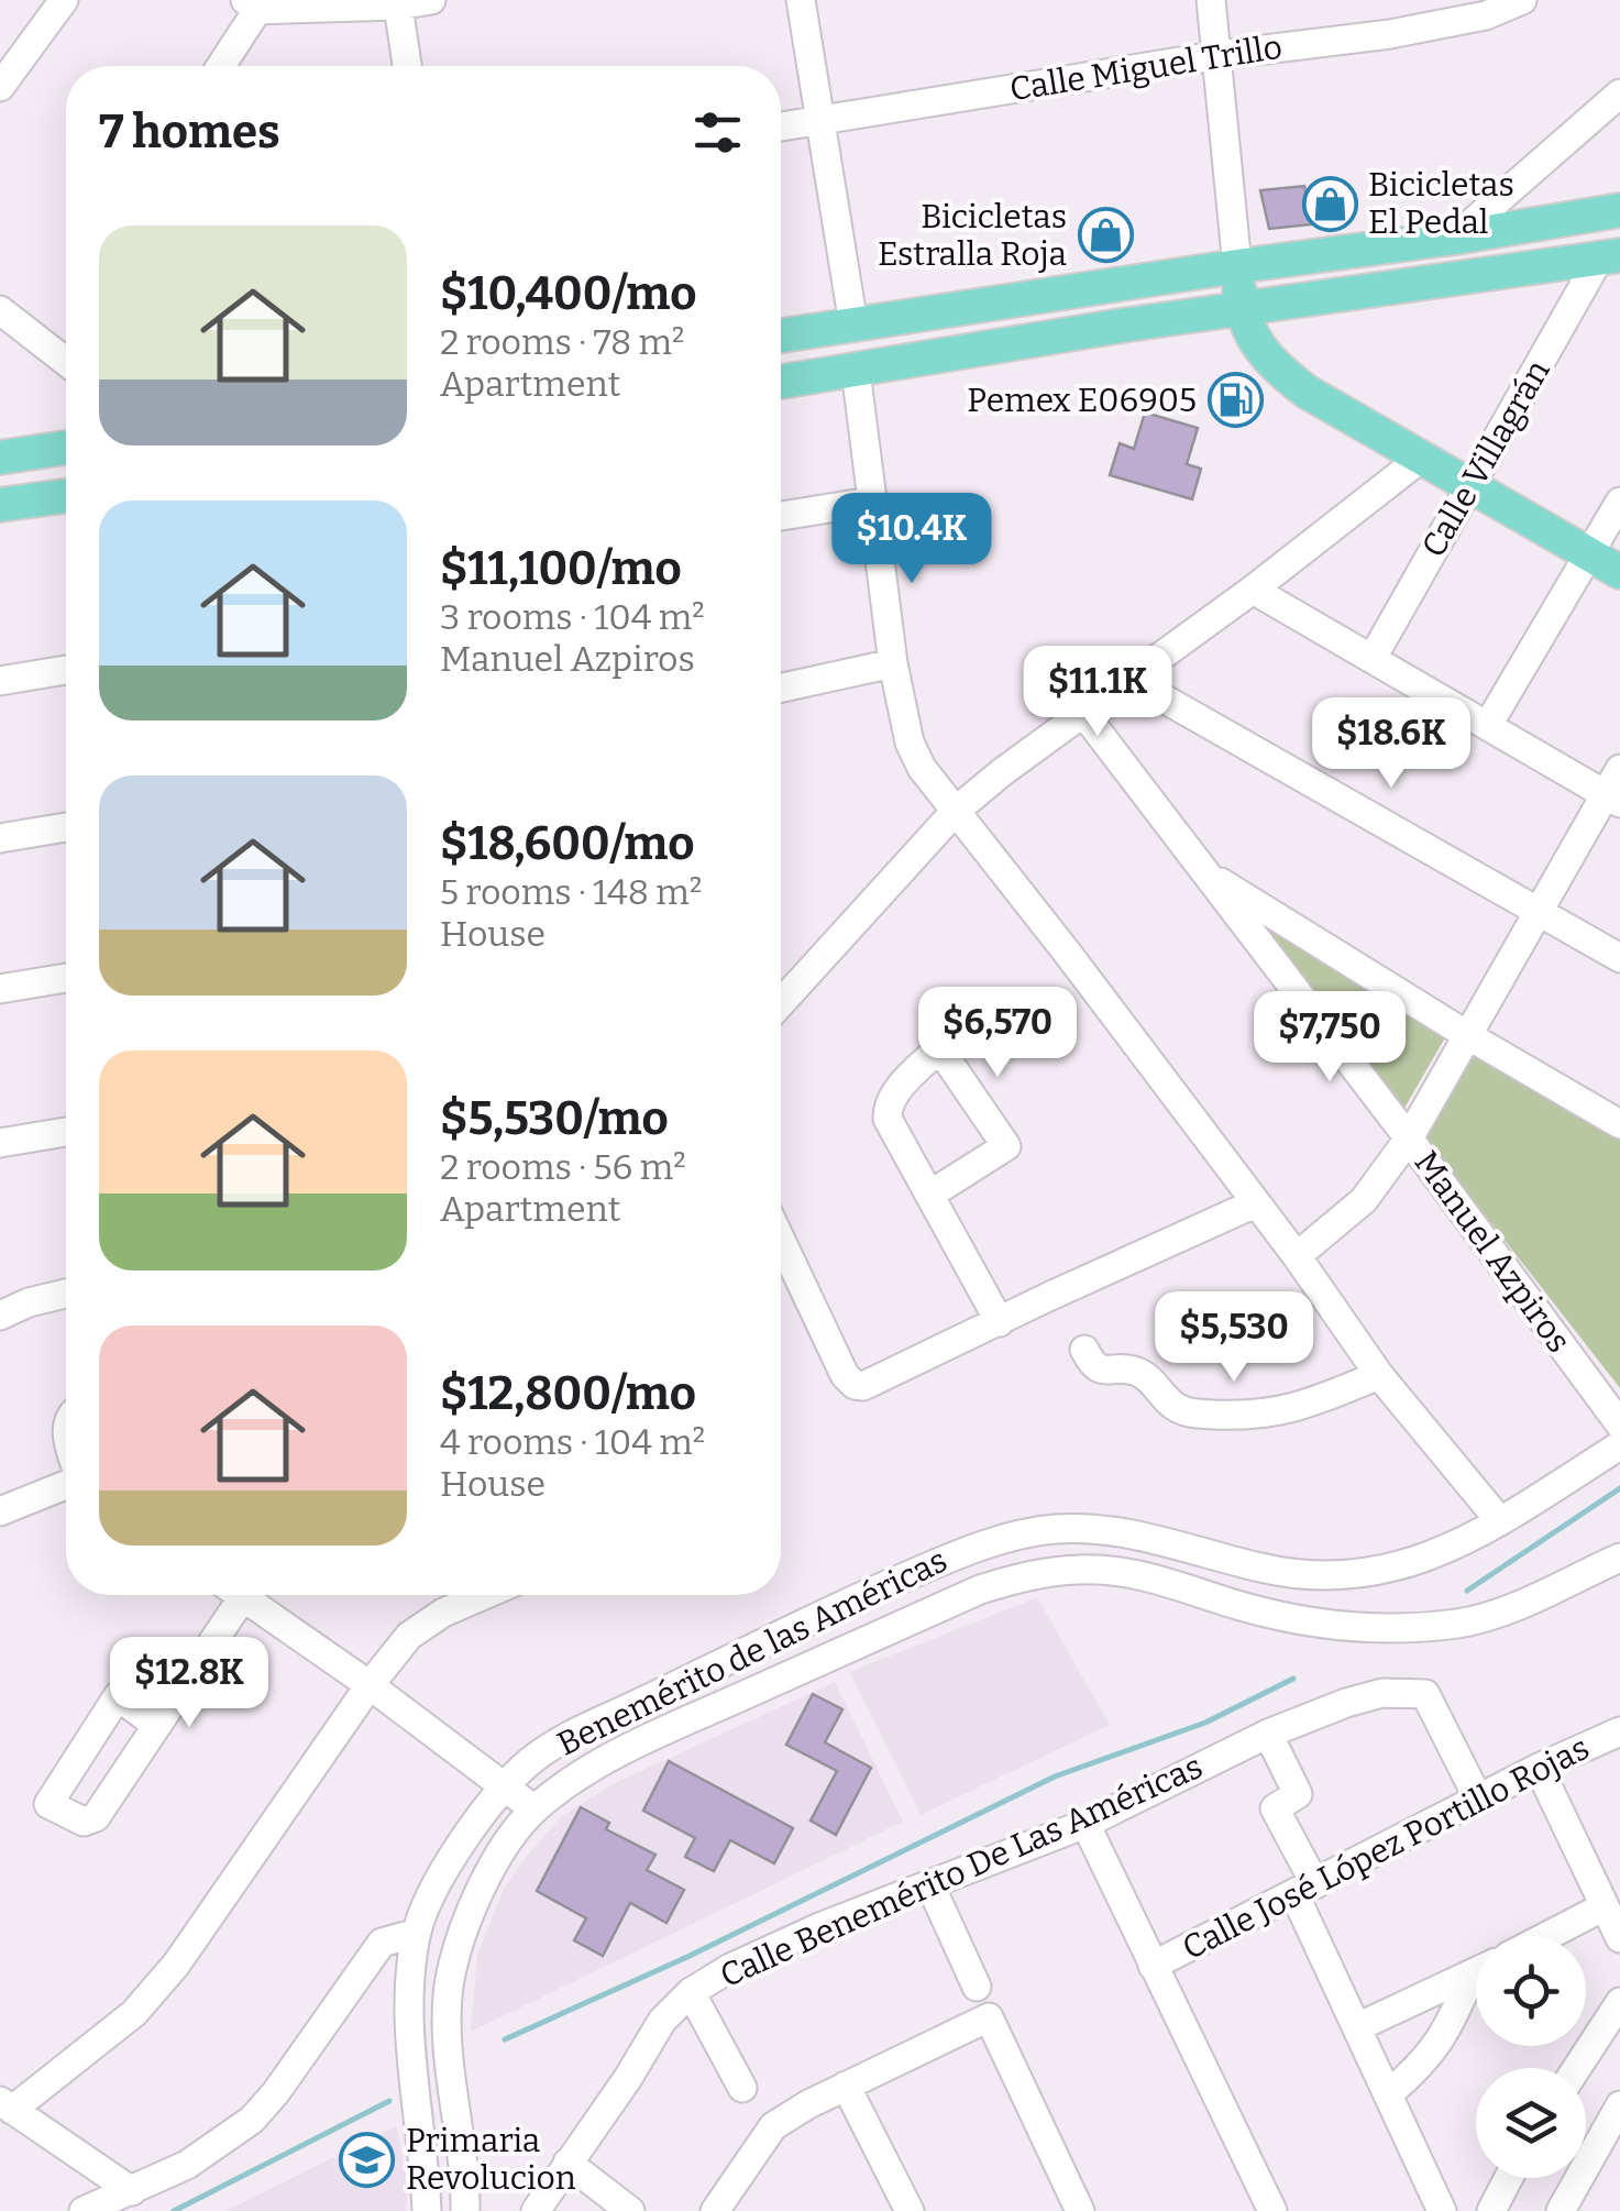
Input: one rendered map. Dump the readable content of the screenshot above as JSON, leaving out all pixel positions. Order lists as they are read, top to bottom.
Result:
{
  "streets": {
    "street": [
      "Calle Miguel Trillo",
      "Calle Villagrán",
      "Manuel Azpiros",
      "Benemérito de las Américas",
      "Calle José López Portillo Rojas",
      "Calle Benemérito De Las Américas"
    ]
  },
  "crossings": [
    ["Calle José López Portillo Rojas", "Calle Benemérito De Las Américas"]
  ],
  "places": {
    "shop": ["Bicicletas El Pedal", "Bicicletas Estralla Roja"],
    "fuel station": ["Pemex E06905"],
    "school or university": ["Primaria Revolucion"]
  },
  "page": {
    "heading": "7 homes",
    "list": [
      {
        "name": "$10,400/mo",
        "note": "2 rooms · 78 m² · Apartment"
      },
      {
        "name": "$11,100/mo",
        "note": "3 rooms · 104 m² · Manuel Azpiros"
      },
      {
        "name": "$18,600/mo",
        "note": "5 rooms · 148 m² · House"
      },
      {
        "name": "$5,530/mo",
        "note": "2 rooms · 56 m² · Apartment"
      },
      {
        "name": "$12,800/mo",
        "note": "4 rooms · 104 m² · House"
      }
    ],
    "price": [
      "$10.4K",
      "$11.1K",
      "$18.6K",
      "$6,570",
      "$7,750",
      "$5,530",
      "$12.8K"
    ]
  }
}
